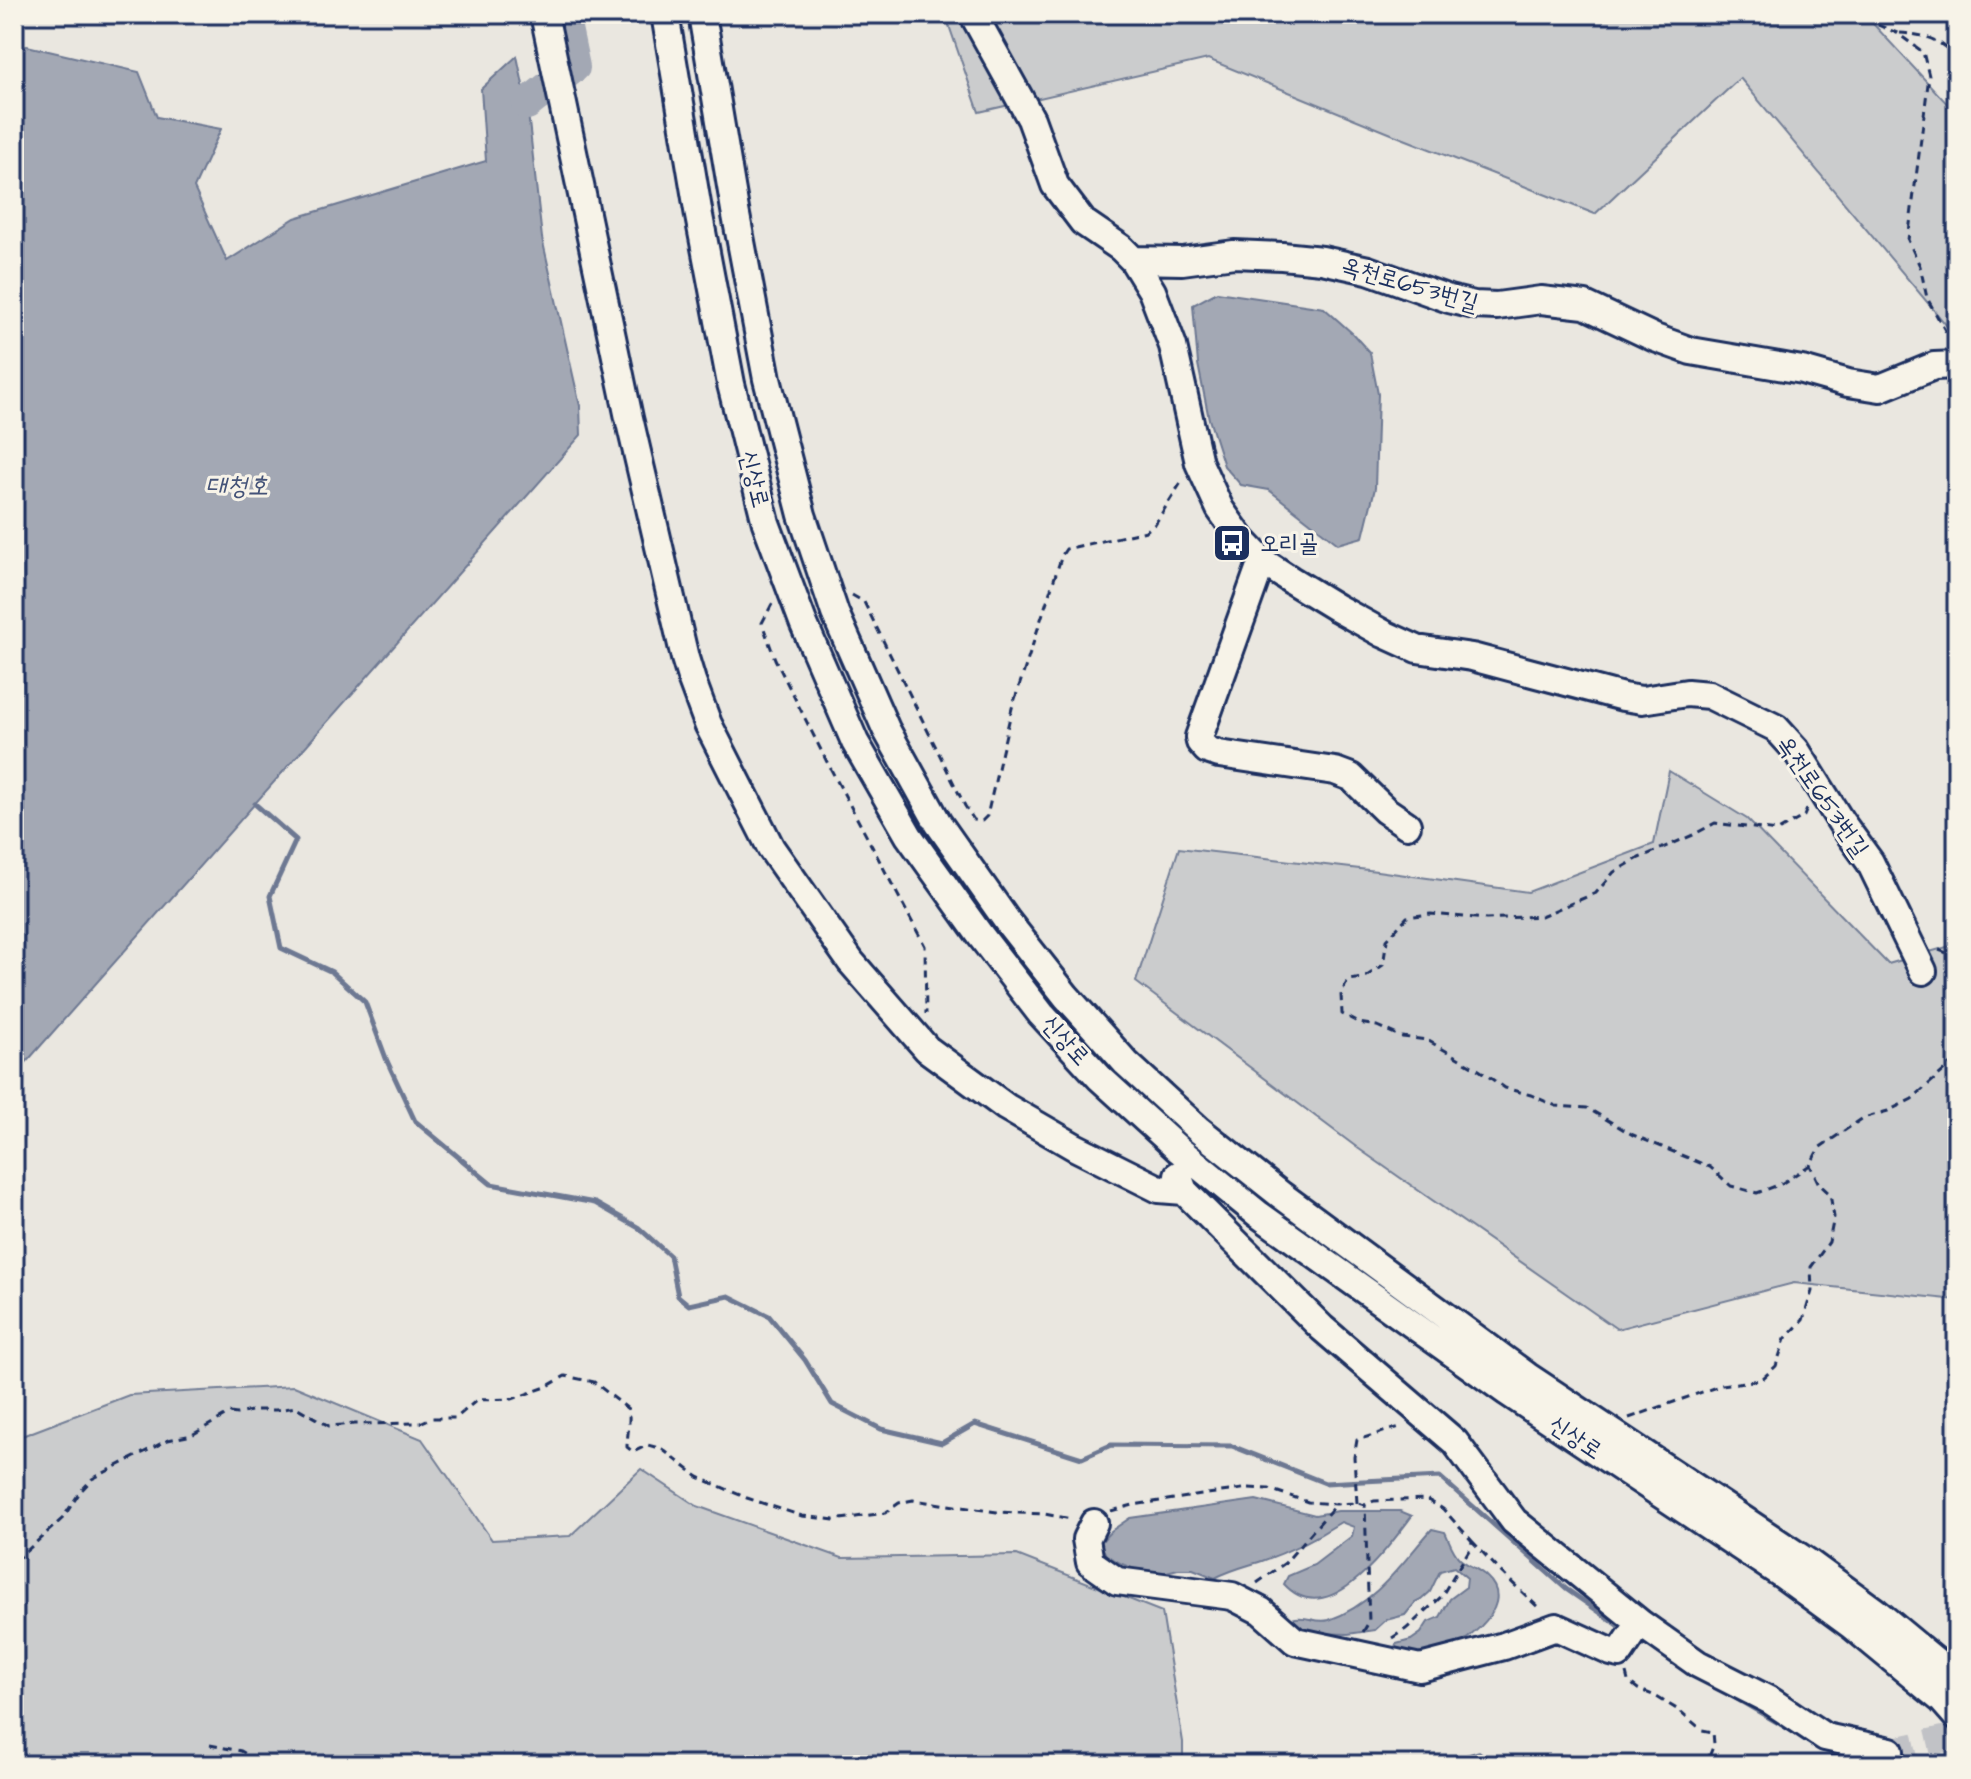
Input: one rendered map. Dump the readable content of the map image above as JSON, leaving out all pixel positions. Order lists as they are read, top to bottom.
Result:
{
  "streets": {
    "street": ["옥천로653번길", "신상로"]
  },
  "water": ["대청호"],
  "places": {
    "bus stop": ["오리골"]
  }
}
